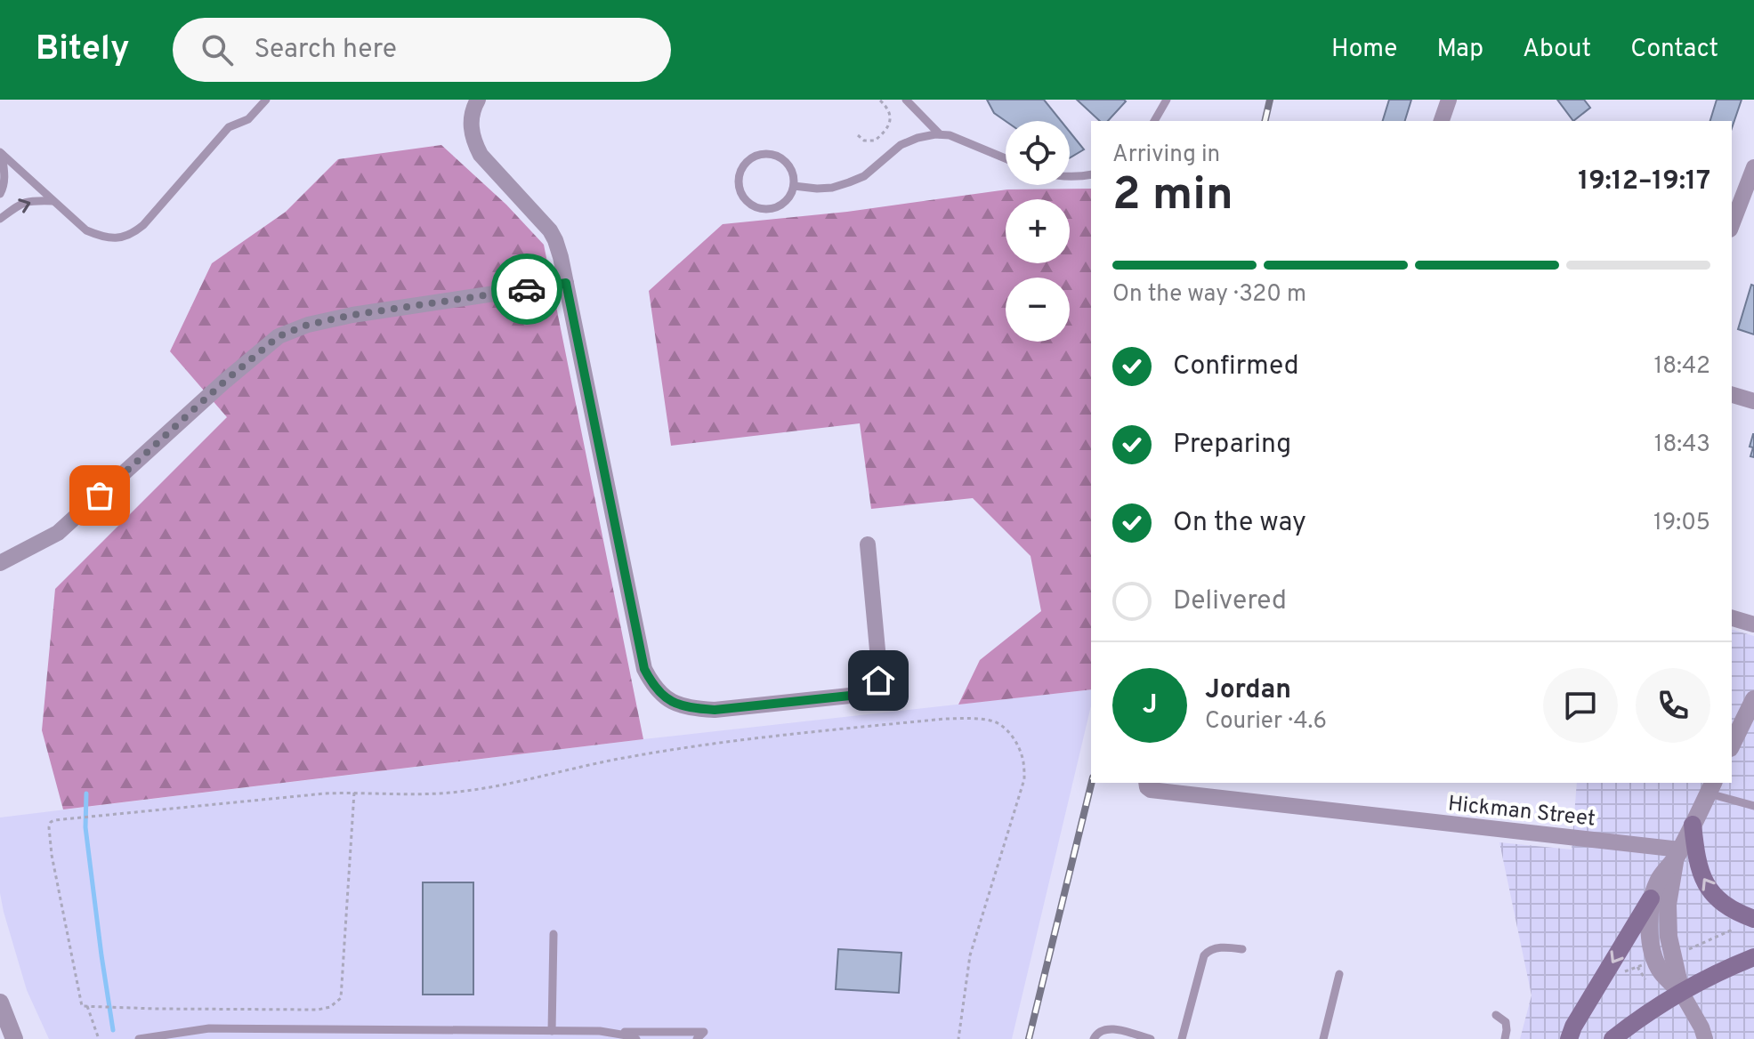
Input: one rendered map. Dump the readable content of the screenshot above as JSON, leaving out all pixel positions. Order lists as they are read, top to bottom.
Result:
{
  "streets": {
    "street": ["Hickman Street"]
  },
  "page": {
    "header": "Bitely",
    "search": "Search here",
    "nav": [
      "Home",
      "Map",
      "About",
      "Contact"
    ],
    "map_buttons": ["+", "−"],
    "heading": ["2 min", "Arriving in", "19:12–19:17"],
    "panel": ["Jordan", "Courier · 4.6"],
    "bar": "On the way · 320 m",
    "list": [
      ["Confirmed", "18:42"],
      ["Preparing", "18:43"],
      ["On the way", "19:05"],
      "Delivered"
    ],
    "round": "J"
  }
}
